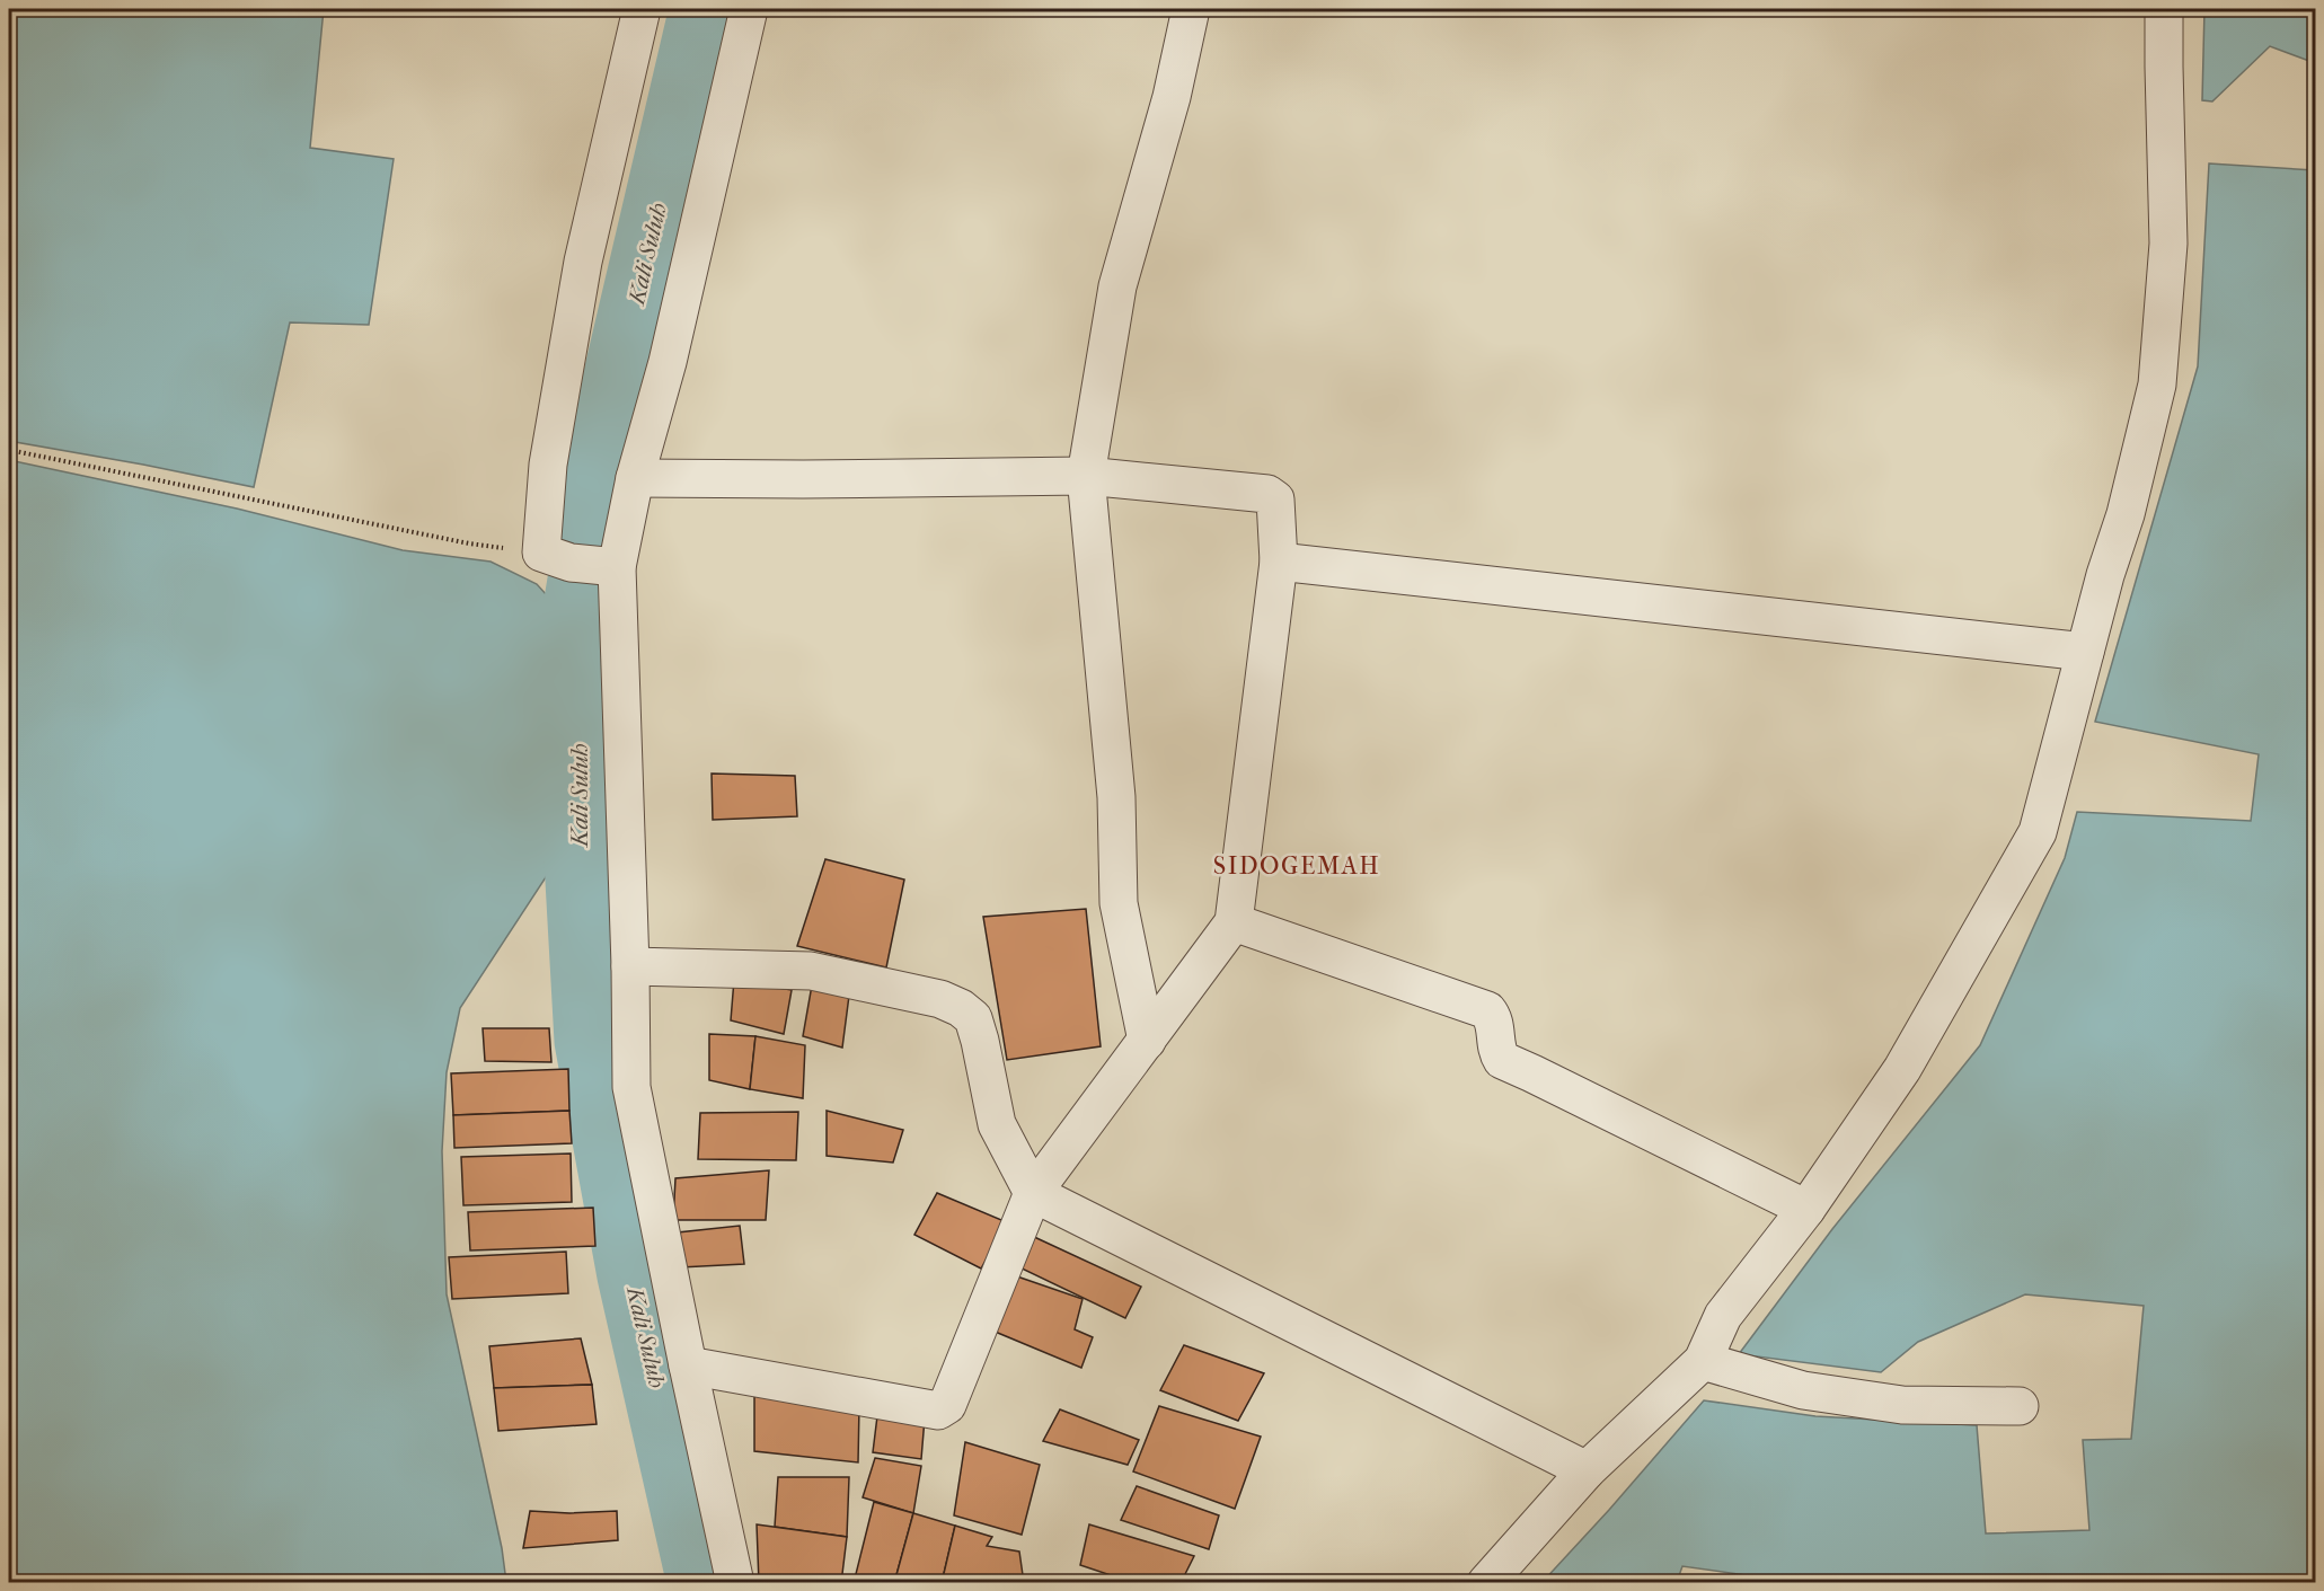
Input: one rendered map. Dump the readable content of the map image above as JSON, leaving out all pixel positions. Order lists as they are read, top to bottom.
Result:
{
  "districts": ["SIDOGEMAH"],
  "water": ["Kali Suluh"]
}
